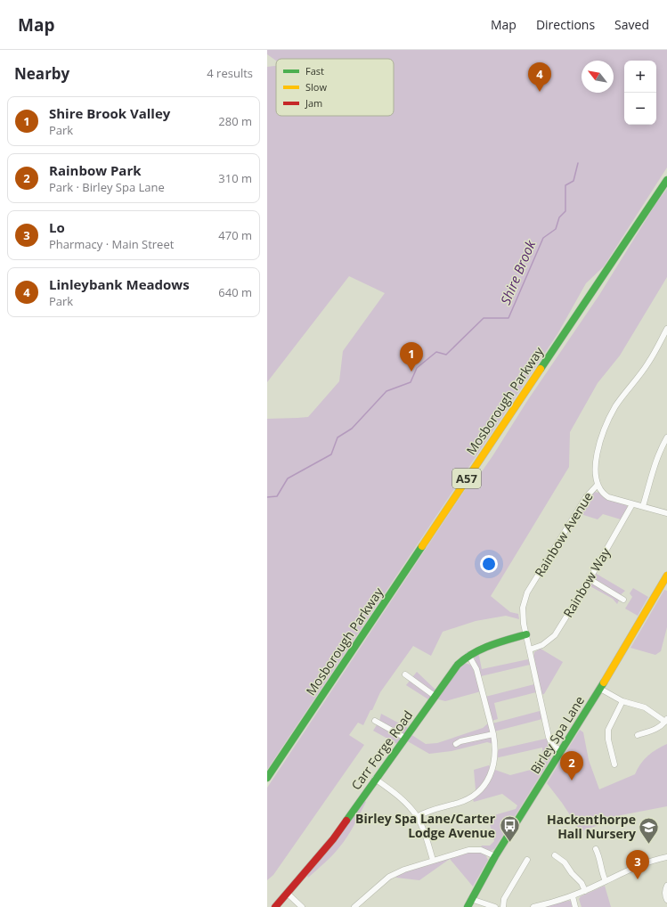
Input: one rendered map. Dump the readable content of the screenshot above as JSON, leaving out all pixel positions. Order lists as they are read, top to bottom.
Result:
{
  "streets": {
    "main road": [
      "Mosborough Parkway",
      "A57",
      "Birley Spa Lane",
      "Carr Forge Road"
    ],
    "street": ["Rainbow Avenue", "Rainbow Way"]
  },
  "crossings": [
    ["Rainbow Avenue", "Rainbow Way"],
    ["Rainbow Avenue", "Birley Spa Lane"],
    ["Rainbow Avenue", "Carr Forge Road"]
  ],
  "water": ["Shire Brook"],
  "places": {
    "bus stop": ["Birley Spa Lane/Carter Lodge Avenue"],
    "school or university": ["Hackenthorpe Hall Nursery"]
  },
  "legend": ["Fast", "Slow", "Jam"],
  "north": "top left",
  "page": {
    "header": "Map",
    "nav": ["Map", "Directions", "Saved"],
    "heading": ["Nearby", "4 results"],
    "map_buttons": ["+", "−"],
    "pins": [
      "4",
      "1",
      "2",
      "3"
    ],
    "list": [
      {
        "mark": "1",
        "name": "Shire Brook Valley",
        "note": "Park",
        "value": "280 m"
      },
      {
        "mark": "2",
        "name": "Rainbow Park",
        "note": "Park · Birley Spa Lane",
        "value": "310 m"
      },
      {
        "mark": "3",
        "name": "Lo",
        "note": "Pharmacy · Main Street",
        "value": "470 m"
      },
      {
        "mark": "4",
        "name": "Linleybank Meadows",
        "note": "Park",
        "value": "640 m"
      }
    ]
  }
}
